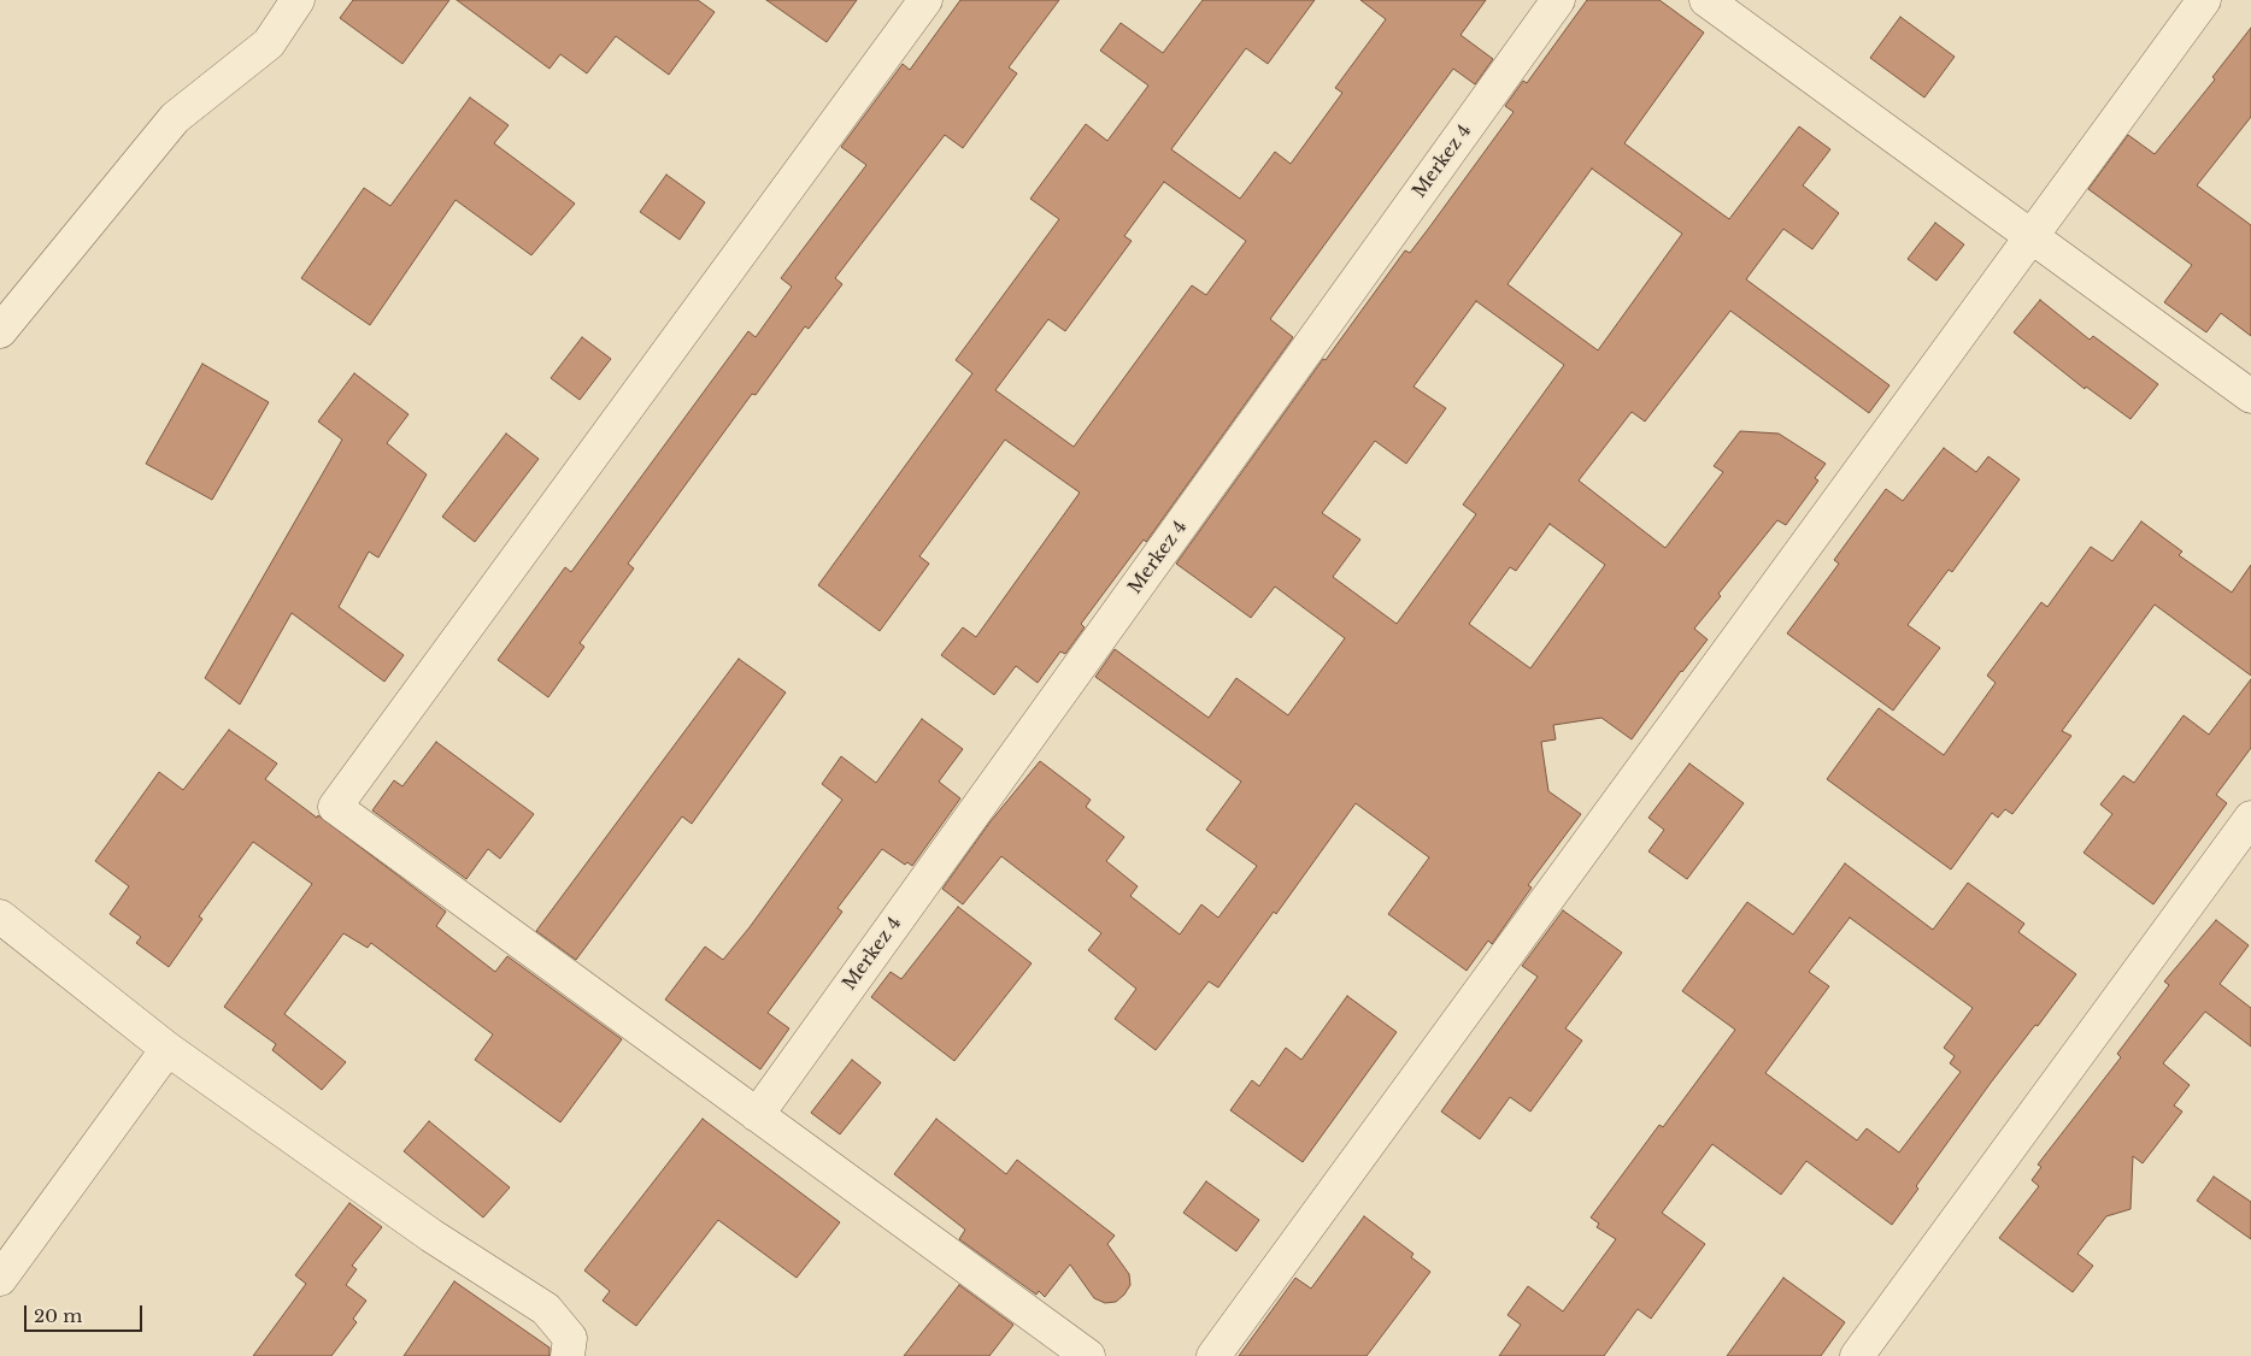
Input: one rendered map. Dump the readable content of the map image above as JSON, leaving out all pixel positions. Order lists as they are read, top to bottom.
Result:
{
  "streets": {
    "street": ["Merkez 4"]
  },
  "scale_bar": "20 m"
}
